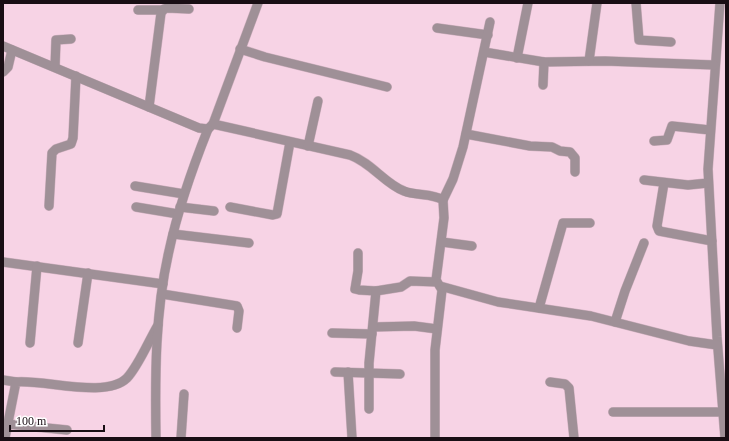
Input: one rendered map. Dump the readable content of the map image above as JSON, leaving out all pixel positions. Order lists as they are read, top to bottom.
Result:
{
  "scale_bar": "100 m"
}
